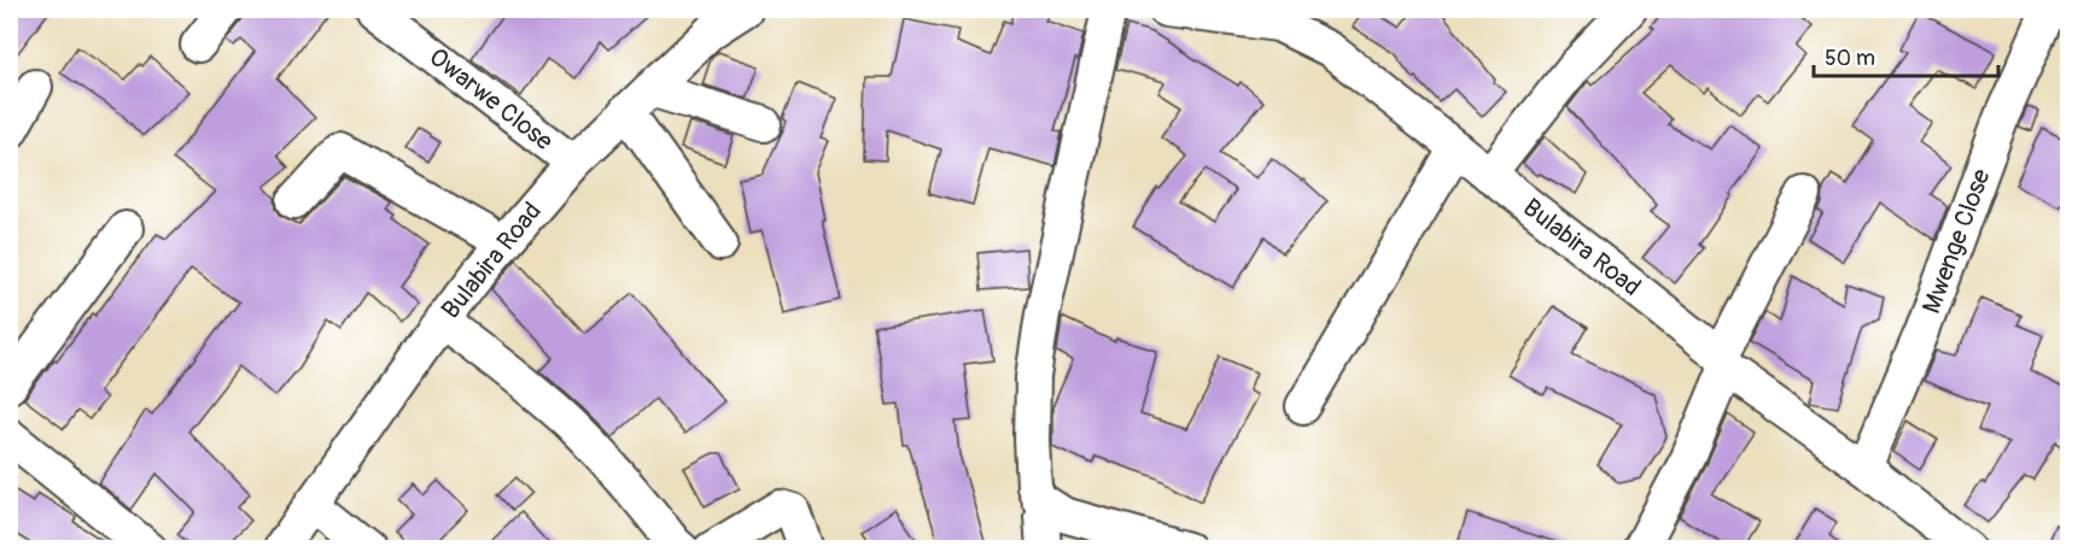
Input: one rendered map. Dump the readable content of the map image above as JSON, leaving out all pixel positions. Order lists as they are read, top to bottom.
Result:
{
  "streets": {
    "street": ["Owarwe Close", "Mwenge Close", "Bulabira Road"]
  },
  "crossings": [
    ["Owarwe Close", "Bulabira Road"],
    ["Mwenge Close", "Bulabira Road"]
  ],
  "scale_bar": "50 m"
}
